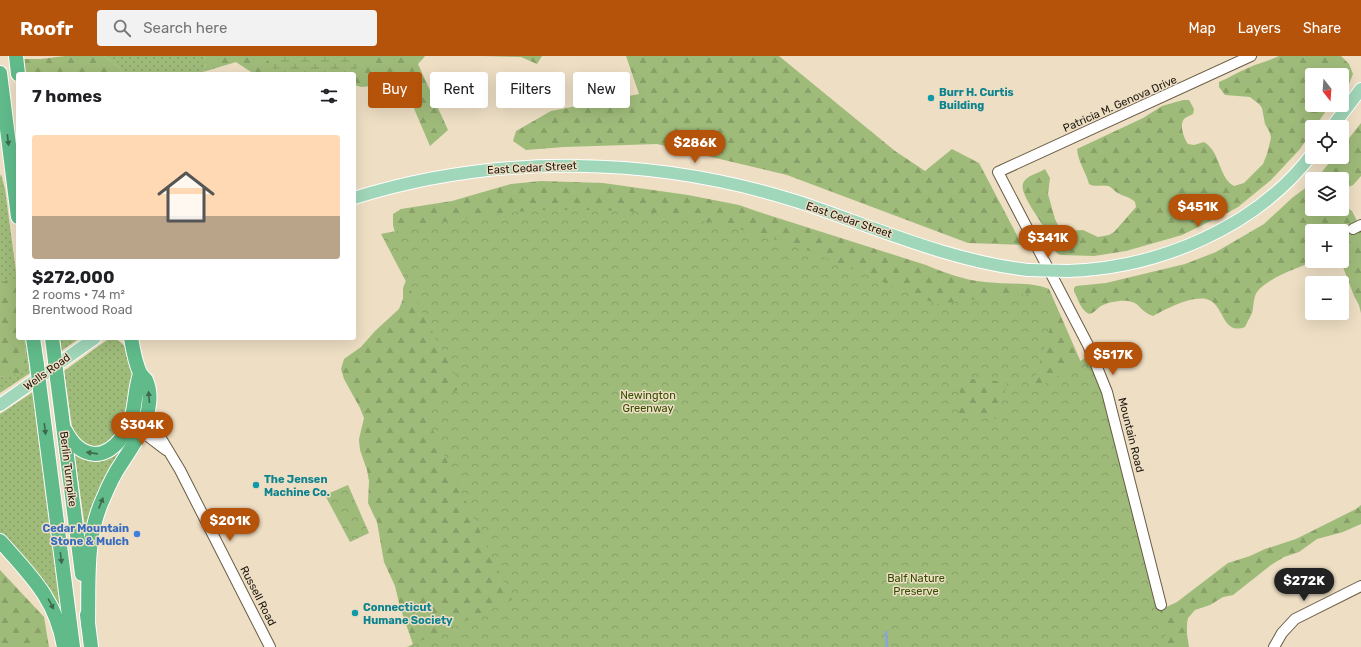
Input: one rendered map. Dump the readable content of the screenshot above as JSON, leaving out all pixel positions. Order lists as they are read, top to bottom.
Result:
{
  "streets": {
    "highway": ["Berlin Turnpike"],
    "main road": ["East Cedar Street", "Wells Road"],
    "street": ["Patricia M. Genova Drive", "Mountain Road", "Russell Road"]
  },
  "crossings": [
    ["Patricia M. Genova Drive", "Mountain Road"]
  ],
  "parks": ["Newington Greenway", "Balf Nature Preserve"],
  "places": [
    "Burr H. Curtis Building",
    "The Jensen Machine Co.",
    "Cedar Mountain Stone & Mulch",
    "Connecticut Humane Society"
  ],
  "north": "bottom",
  "page": {
    "header": "Roofr",
    "search": "Search here",
    "nav": ["Map", "Layers", "Share"],
    "map_buttons": ["+", "−"],
    "chip": [
      "Buy",
      "Rent",
      "Filters",
      "New"
    ],
    "heading": "7 homes",
    "list": [
      {
        "name": "$272,000",
        "note": "2 rooms · 74 m² · Brentwood Road"
      }
    ],
    "price": [
      "$286K",
      "$451K",
      "$341K",
      "$517K",
      "$304K",
      "$201K",
      "$272K"
    ]
  }
}
